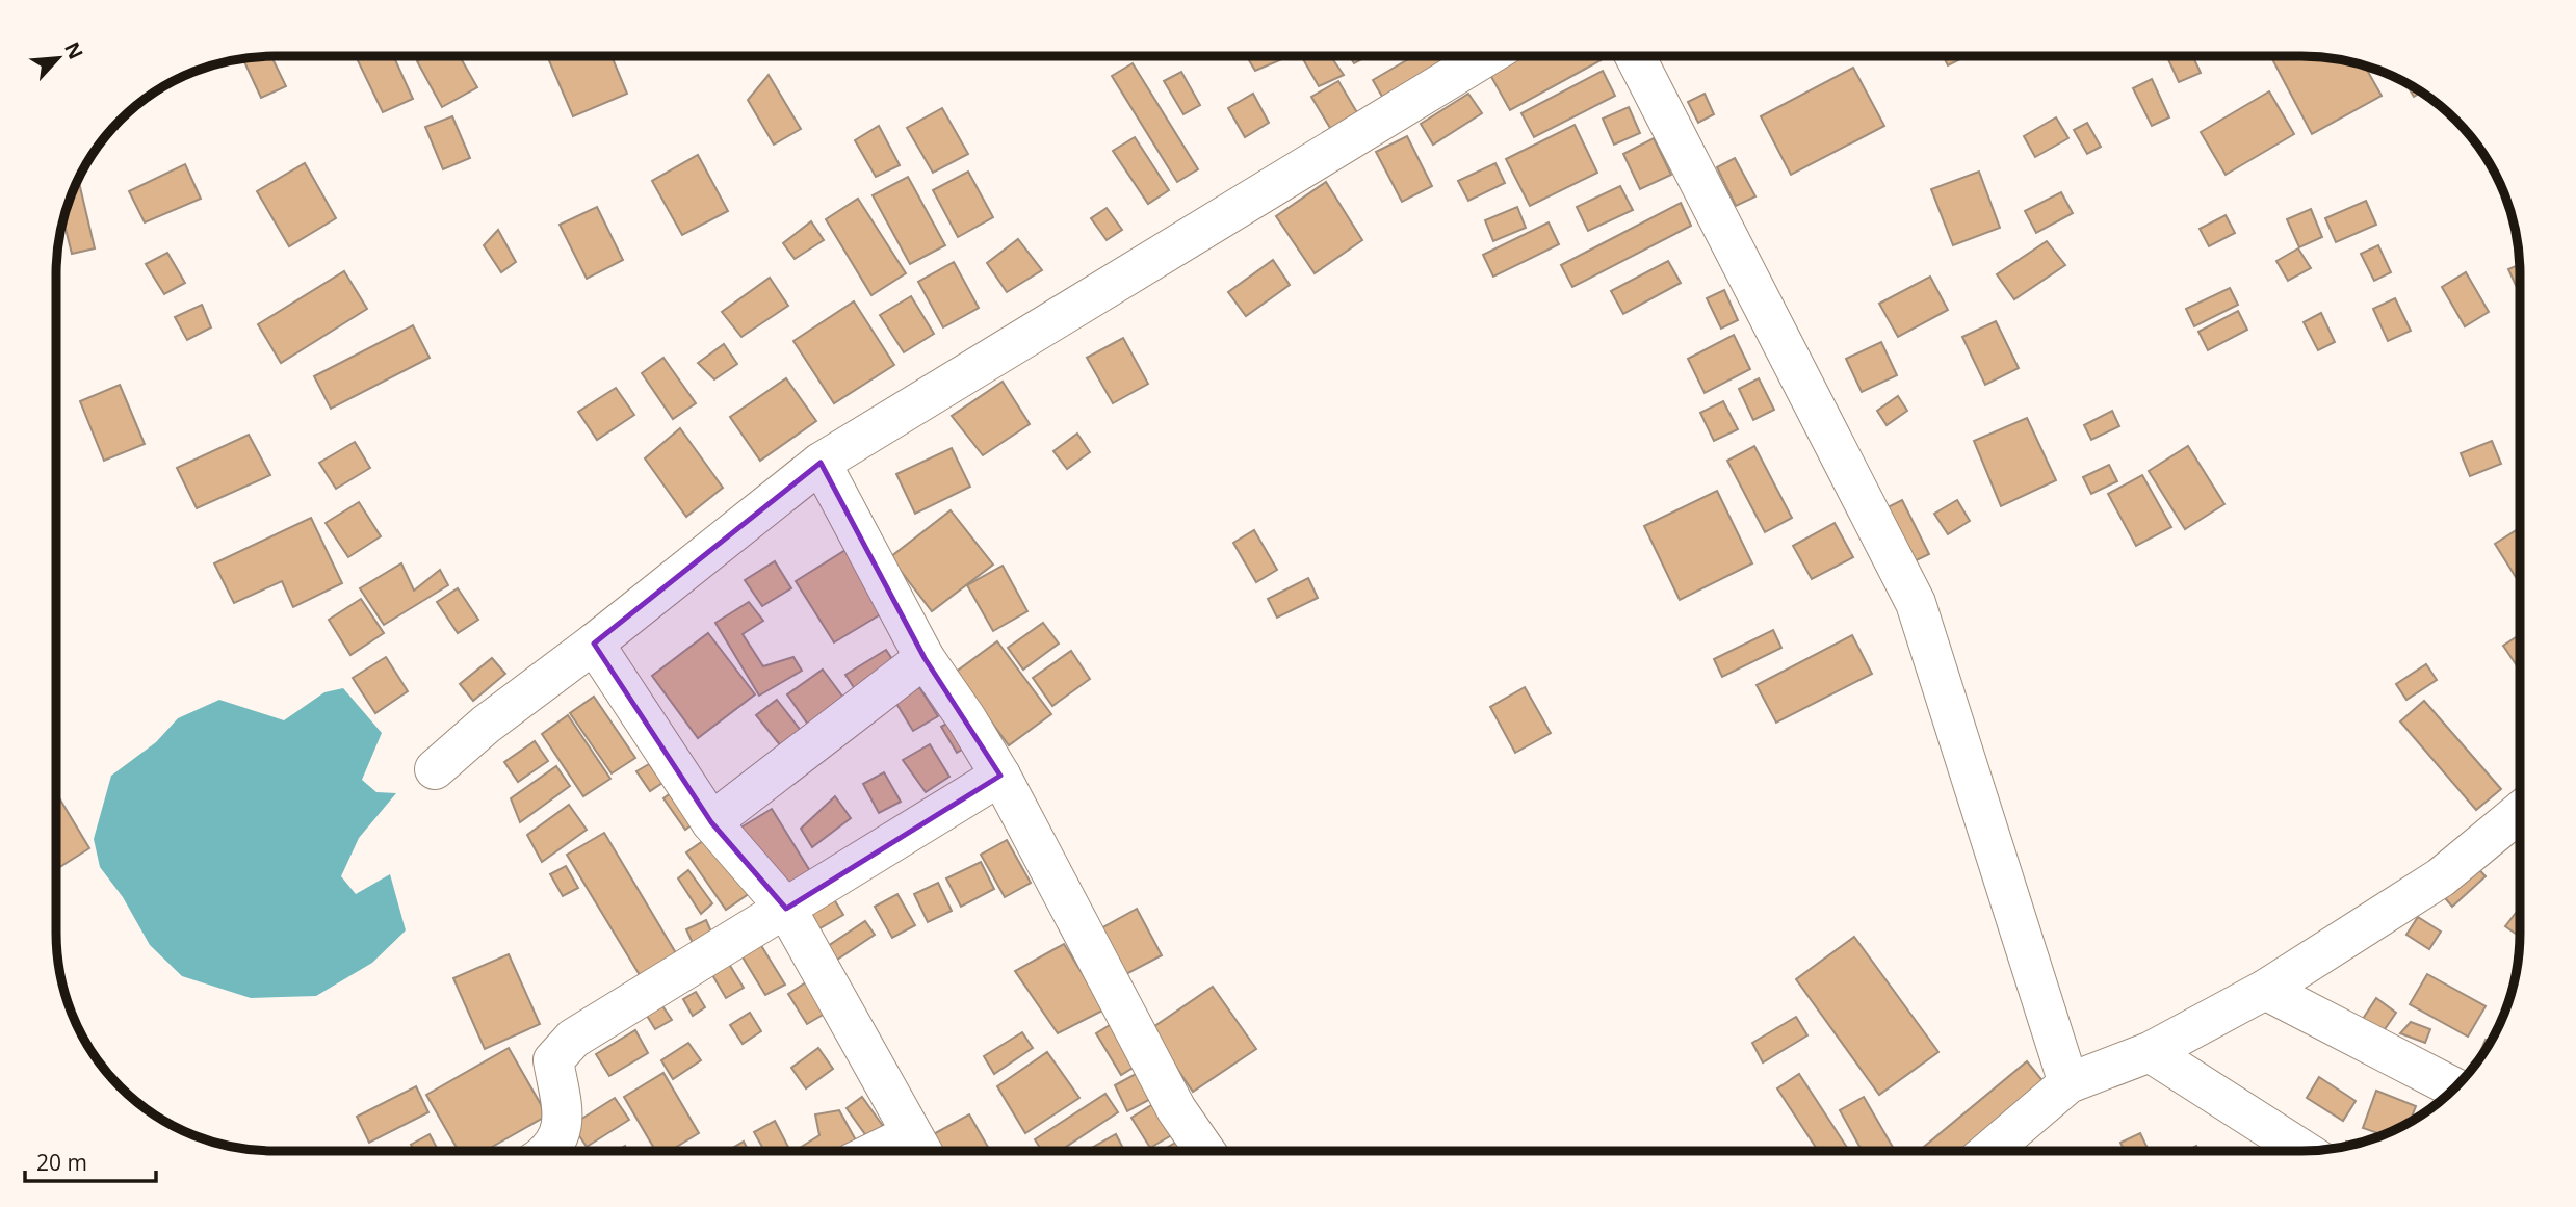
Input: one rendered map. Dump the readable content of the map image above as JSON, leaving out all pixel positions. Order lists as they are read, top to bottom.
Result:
{
  "scale_bar": "20 m",
  "north": "top right"
}
